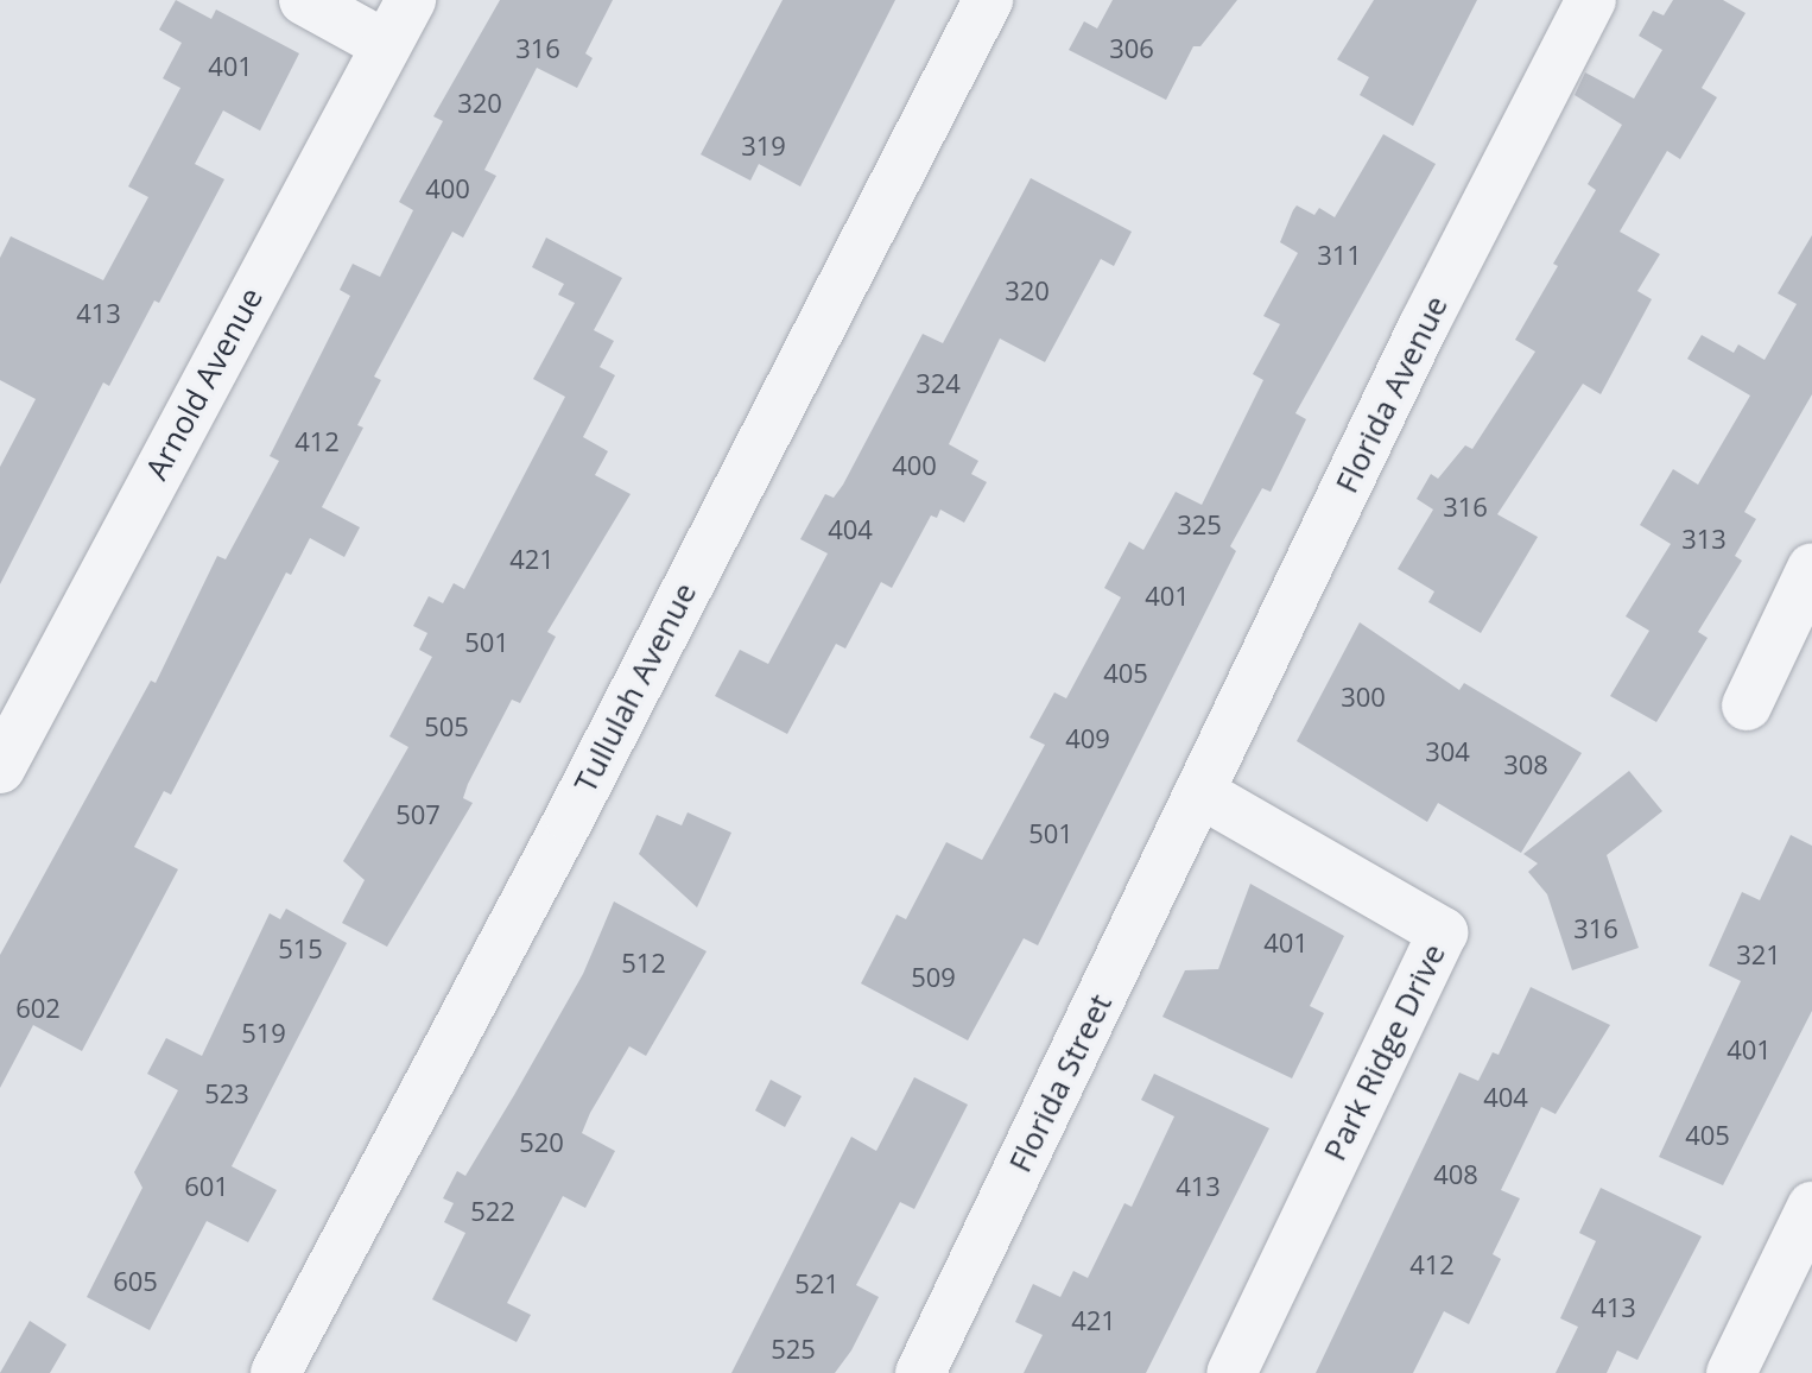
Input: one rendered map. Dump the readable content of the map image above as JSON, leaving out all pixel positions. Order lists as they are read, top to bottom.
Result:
{
  "streets": {
    "street": [
      "Arnold Avenue",
      "Florida Avenue",
      "Tullulah Avenue",
      "Park Ridge Drive",
      "Florida Street"
    ]
  },
  "crossings": [
    ["Florida Avenue", "Park Ridge Drive"],
    ["Florida Avenue", "Florida Street"],
    ["Park Ridge Drive", "Florida Street"]
  ],
  "house_numbers": [
    "316",
    "306",
    "401",
    "320",
    "319",
    "400",
    "311",
    "320",
    "413",
    "324",
    "412",
    "400",
    "316",
    "325",
    "404",
    "313",
    "421",
    "401",
    "501",
    "405",
    "300",
    "505",
    "409",
    "304",
    "308",
    "507",
    "501",
    "316",
    "401",
    "515",
    "321",
    "512",
    "509",
    "602",
    "519",
    "401",
    "523",
    "404",
    "405",
    "520",
    "408",
    "601",
    "413",
    "522",
    "412",
    "605",
    "521",
    "413",
    "421",
    "525"
  ]
}
